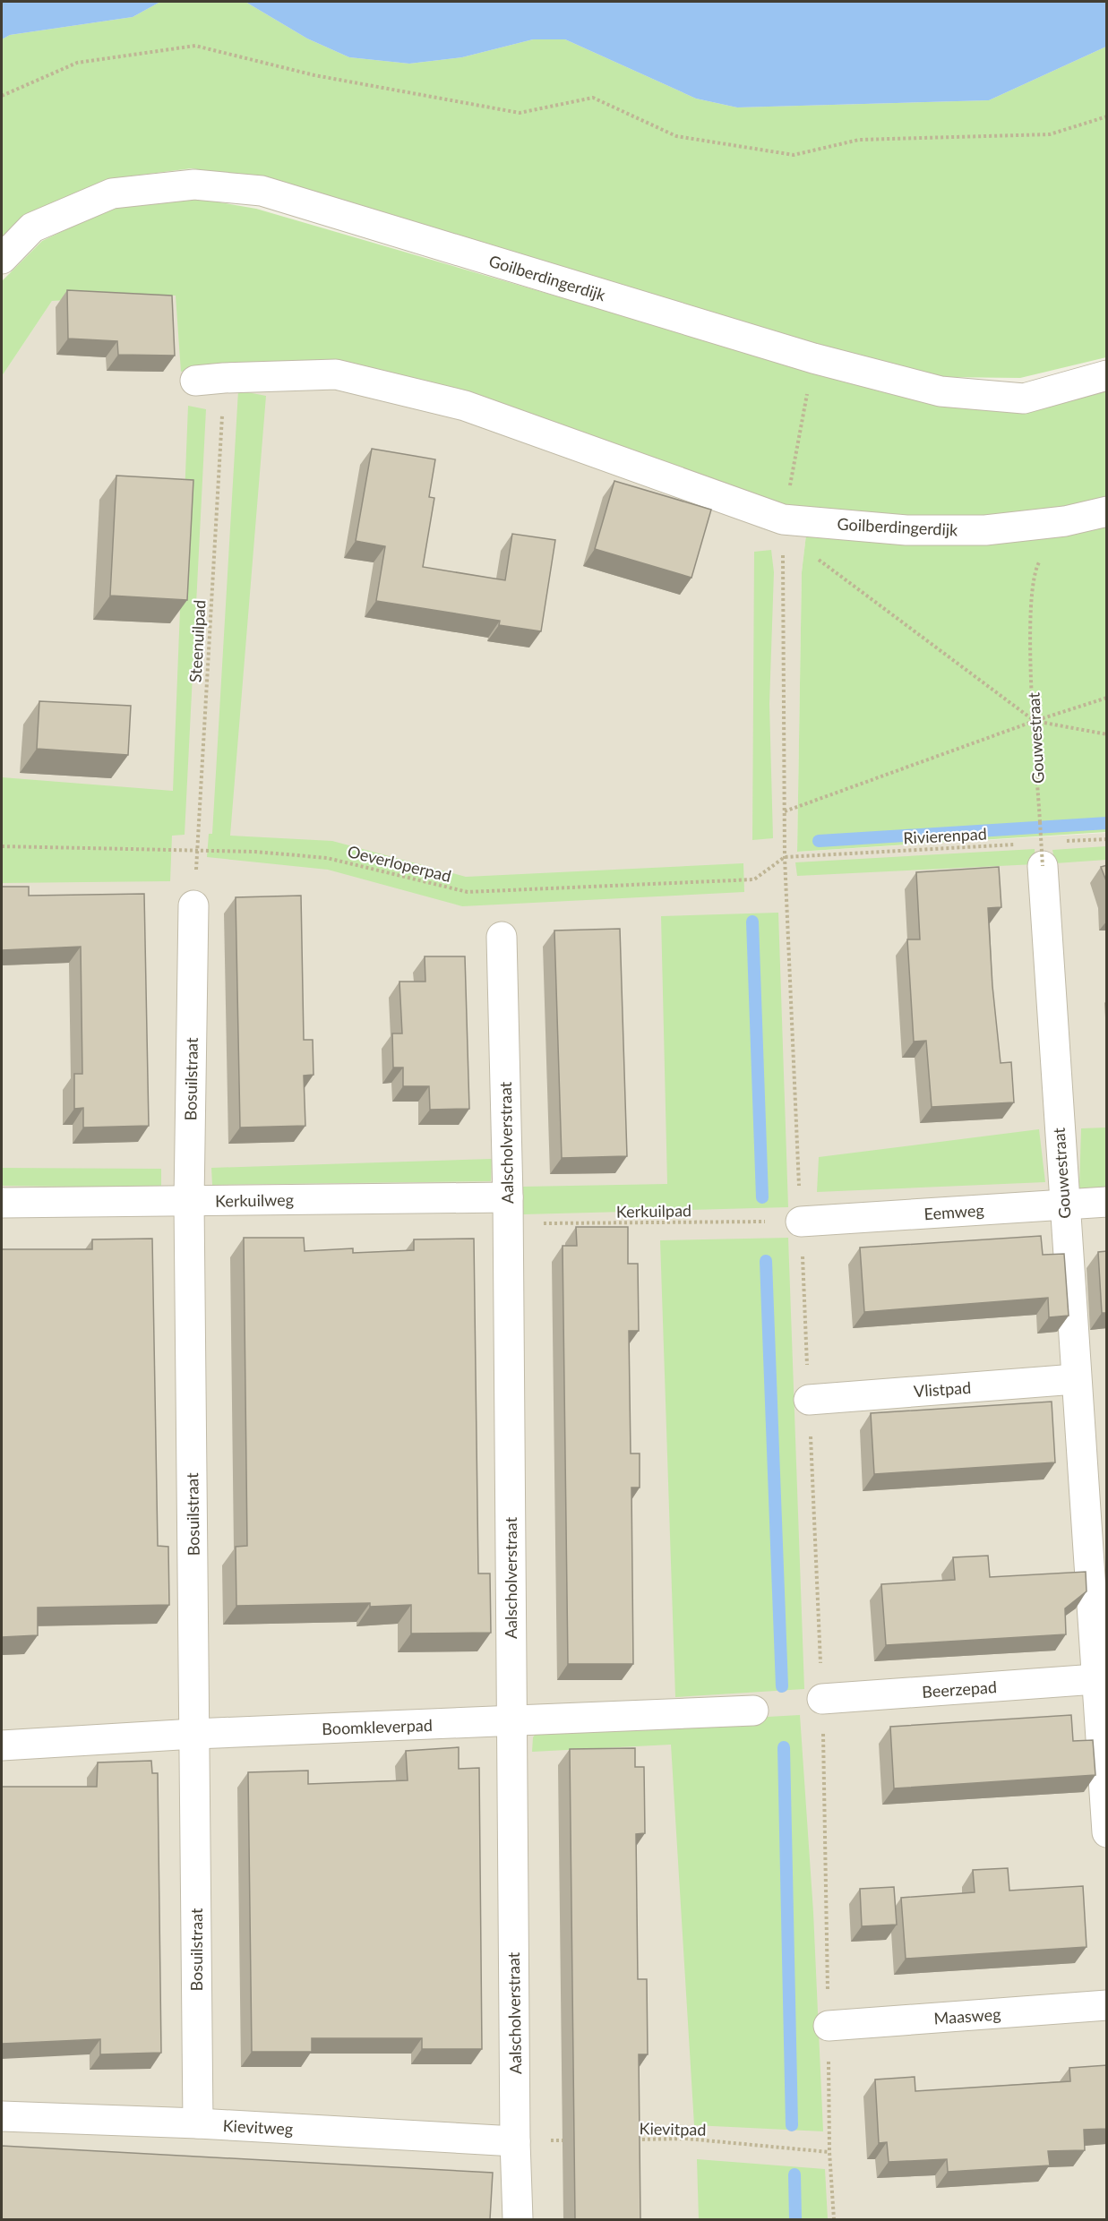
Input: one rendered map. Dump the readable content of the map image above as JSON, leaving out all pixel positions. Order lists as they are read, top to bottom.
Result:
{
  "streets": {
    "street": [
      "Goilberdingerdijk",
      "Gouwestraat",
      "Bosuilstraat",
      "Aalscholverstraat",
      "Kerkuilweg",
      "Eemweg",
      "Vlistpad",
      "Beerzepad",
      "Boomkleverpad",
      "Maasweg",
      "Kievitweg"
    ],
    "path": [
      "Steenuilpad",
      "Rivierenpad",
      "Oeverloperpad",
      "Kerkuilpad",
      "Kievitpad"
    ]
  },
  "crossings": [
    ["Goilberdingerdijk", "Steenuilpad"],
    ["Goilberdingerdijk", "Gouwestraat"],
    ["Steenuilpad", "Oeverloperpad"],
    ["Steenuilpad", "Bosuilstraat"],
    ["Gouwestraat", "Eemweg"],
    ["Gouwestraat", "Vlistpad"],
    ["Gouwestraat", "Beerzepad"],
    ["Rivierenpad", "Oeverloperpad"],
    ["Bosuilstraat", "Kerkuilweg"],
    ["Bosuilstraat", "Boomkleverpad"],
    ["Bosuilstraat", "Kievitweg"],
    ["Aalscholverstraat", "Kerkuilweg"],
    ["Aalscholverstraat", "Kerkuilpad"],
    ["Aalscholverstraat", "Boomkleverpad"],
    ["Aalscholverstraat", "Kievitweg"],
    ["Kerkuilweg", "Kerkuilpad"],
    ["Kerkuilpad", "Eemweg"]
  ]
}
